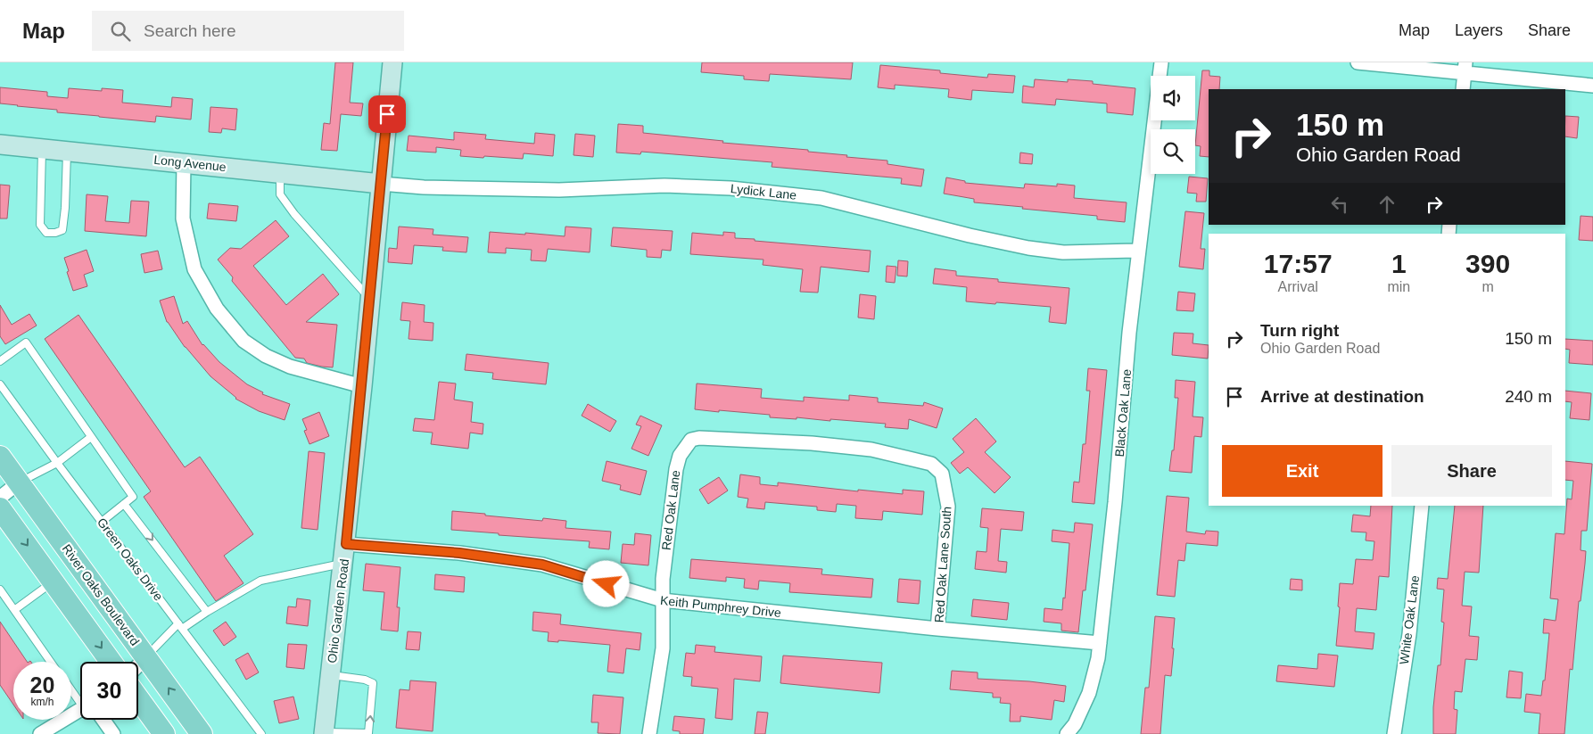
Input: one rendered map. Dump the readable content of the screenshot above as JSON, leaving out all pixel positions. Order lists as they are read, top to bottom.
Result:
{
  "streets": {
    "main road": ["River Oaks Boulevard"],
    "street": [
      "Long Avenue",
      "Lydick Lane",
      "Black Oak Lane",
      "Red Oak Lane",
      "Red Oak Lane South",
      "Keith Pumphrey Drive",
      "Ohio Garden Road",
      "White Oak Lane"
    ],
    "lane": ["Green Oaks Drive"]
  },
  "crossings": [
    ["Long Avenue", "Lydick Lane"],
    ["Long Avenue", "Ohio Garden Road"],
    ["Lydick Lane", "Black Oak Lane"],
    ["Lydick Lane", "Ohio Garden Road"],
    ["Black Oak Lane", "Keith Pumphrey Drive"],
    ["Red Oak Lane", "Red Oak Lane South"],
    ["Red Oak Lane", "Keith Pumphrey Drive"],
    ["Red Oak Lane South", "Keith Pumphrey Drive"],
    ["Keith Pumphrey Drive", "Ohio Garden Road"]
  ],
  "page": {
    "header": "Map",
    "search": "Search here",
    "nav": ["Map", "Layers", "Share"],
    "turn": ["150 m", "Ohio Garden Road"],
    "eta": [
      "17:57",
      "Arrival",
      "1",
      "min",
      "390",
      "m"
    ],
    "list": [
      {
        "name": "Turn right",
        "note": "Ohio Garden Road",
        "value": "150 m"
      },
      {
        "name": "Arrive at destination",
        "value": "240 m"
      }
    ],
    "buttons": ["Exit", "Share"],
    "speed": "20 km/h",
    "limit": "30"
  }
}
